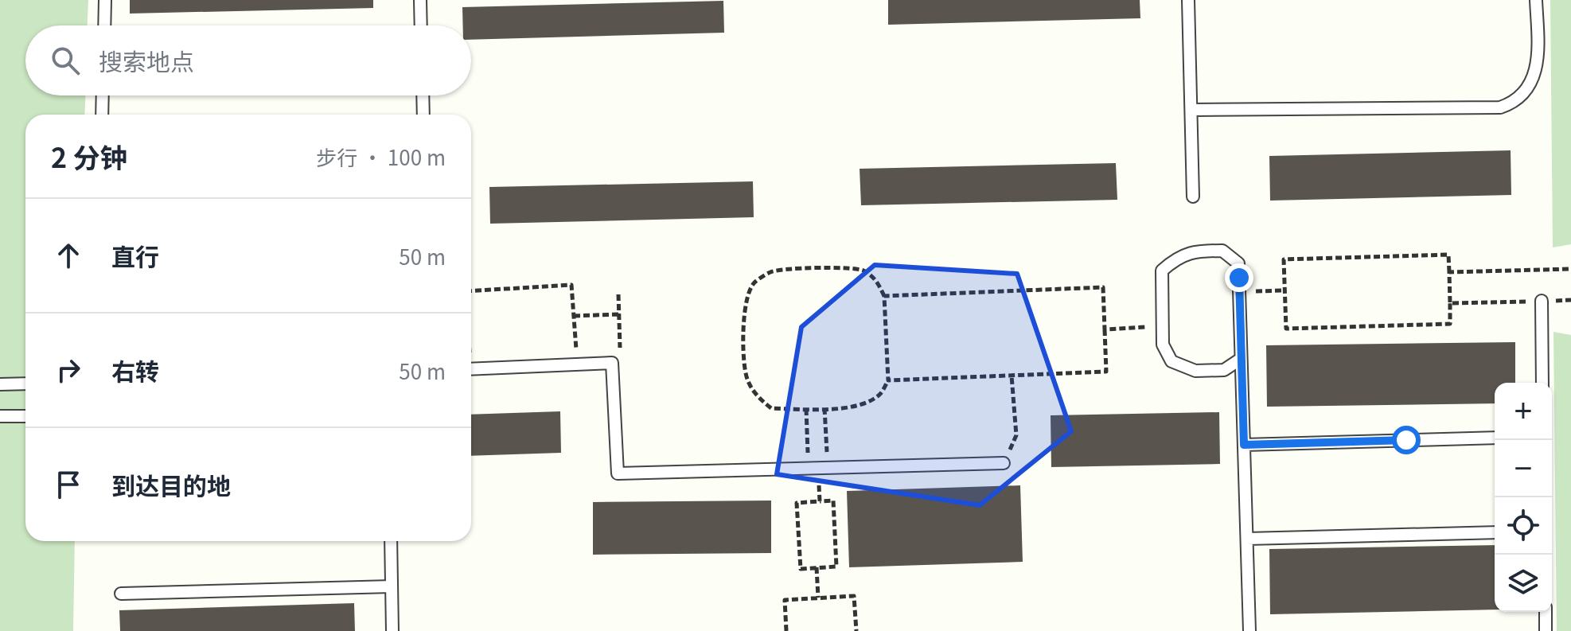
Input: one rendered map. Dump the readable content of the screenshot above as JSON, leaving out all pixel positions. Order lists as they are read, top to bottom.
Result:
{
  "page": {
    "search": "搜索地点",
    "heading": ["2 分钟", "步行 · 100 m"],
    "list": [
      ["直行", "50 m"],
      ["右转", "50 m"],
      "到达目的地"
    ],
    "map_buttons": ["+", "−"]
  }
}
